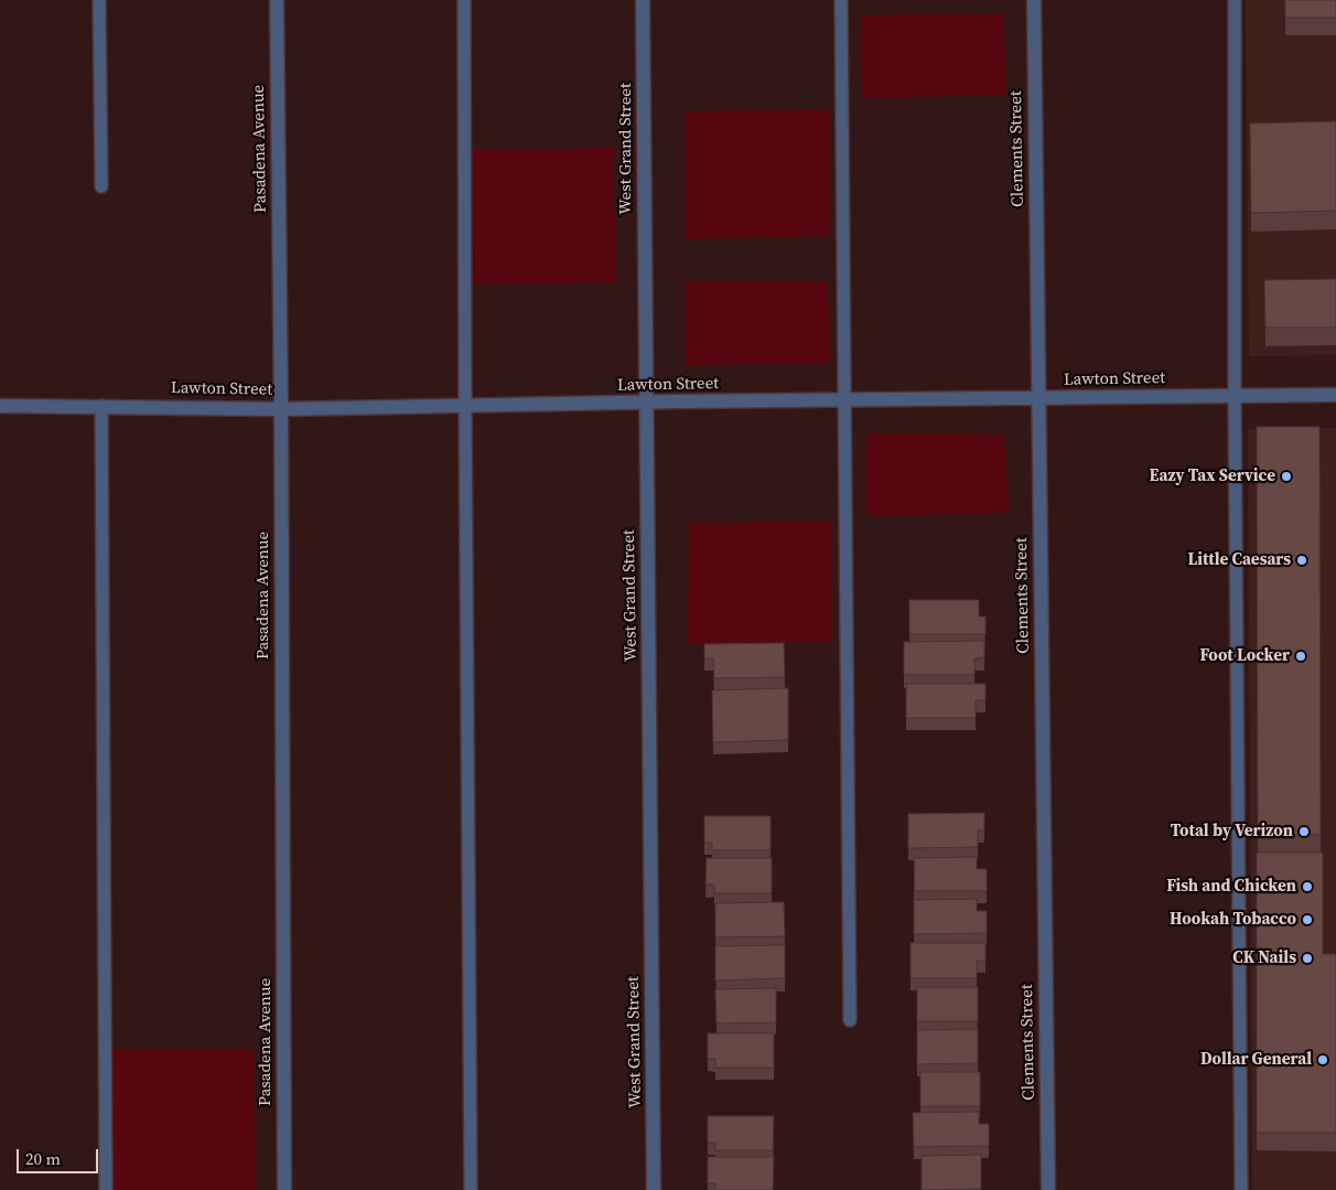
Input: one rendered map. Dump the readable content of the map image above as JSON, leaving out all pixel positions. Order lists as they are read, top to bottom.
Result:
{
  "streets": {
    "street": [
      "Pasadena Avenue",
      "West Grand Street",
      "Clements Street",
      "Lawton Street"
    ]
  },
  "crossings": [
    ["Pasadena Avenue", "Lawton Street"],
    ["West Grand Street", "Lawton Street"],
    ["Clements Street", "Lawton Street"]
  ],
  "places": [
    "Eazy Tax Service",
    "Little Caesars",
    "Foot Locker",
    "Total by Verizon",
    "Fish and Chicken",
    "Hookah Tobacco",
    "CK Nails",
    "Dollar General"
  ],
  "scale_bar": "20 m"
}
